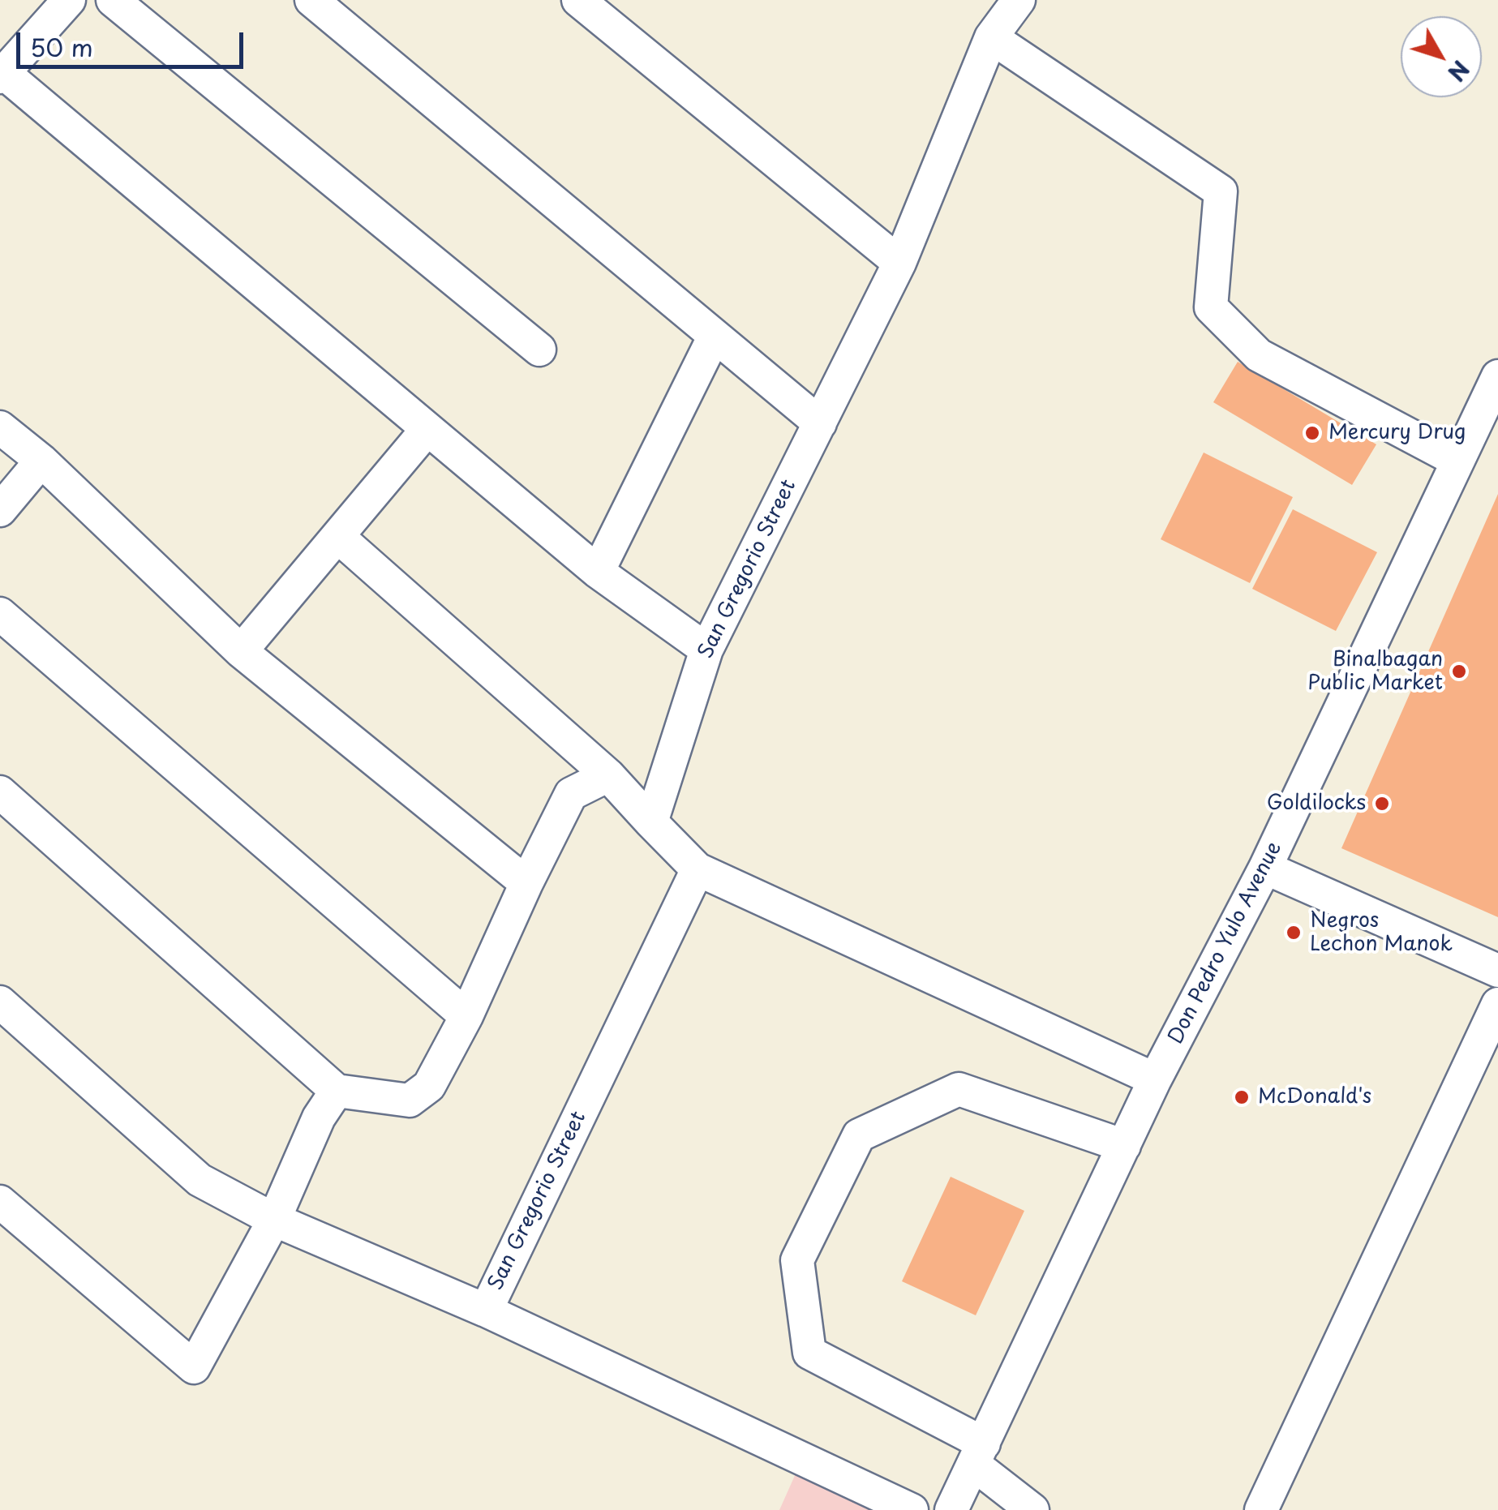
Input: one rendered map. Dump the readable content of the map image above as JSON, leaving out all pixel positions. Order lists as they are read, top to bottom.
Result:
{
  "streets": {
    "street": ["San Gregorio Street", "Don Pedro Yulo Avenue"]
  },
  "places": [
    "Mercury Drug",
    "Binalbagan Public Market",
    "Goldilocks",
    "Negros Lechon Manok",
    "McDonald's"
  ],
  "scale_bar": "50 m",
  "north": "bottom right"
}
